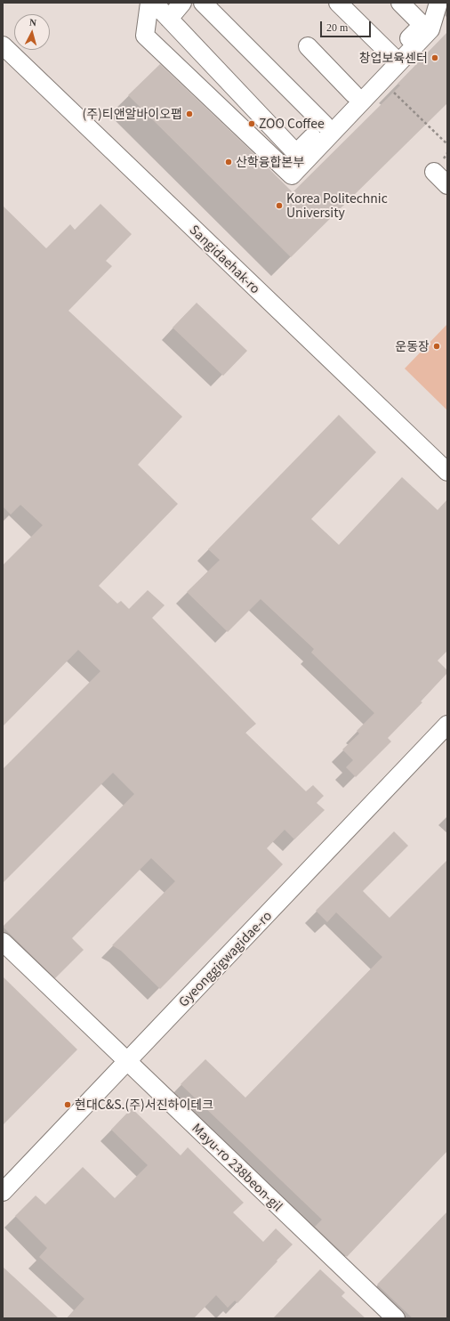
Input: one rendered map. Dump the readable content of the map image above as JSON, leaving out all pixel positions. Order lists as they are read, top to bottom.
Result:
{
  "streets": {
    "street": ["Sangidaehak-ro", "Gyeonggigwagidae-ro", "Mayu-ro 238beon-gil"]
  },
  "crossings": [
    ["Gyeonggigwagidae-ro", "Mayu-ro 238beon-gil"]
  ],
  "places": [
    "창업보육센터",
    "(주)티앤알바이오팹",
    "ZOO Coffee",
    "산학융합본부",
    "Korea Politechnic University",
    "운동장",
    "현대C&S.(주)서진하이테크"
  ],
  "scale_bar": "20 m",
  "north": "top"
}
